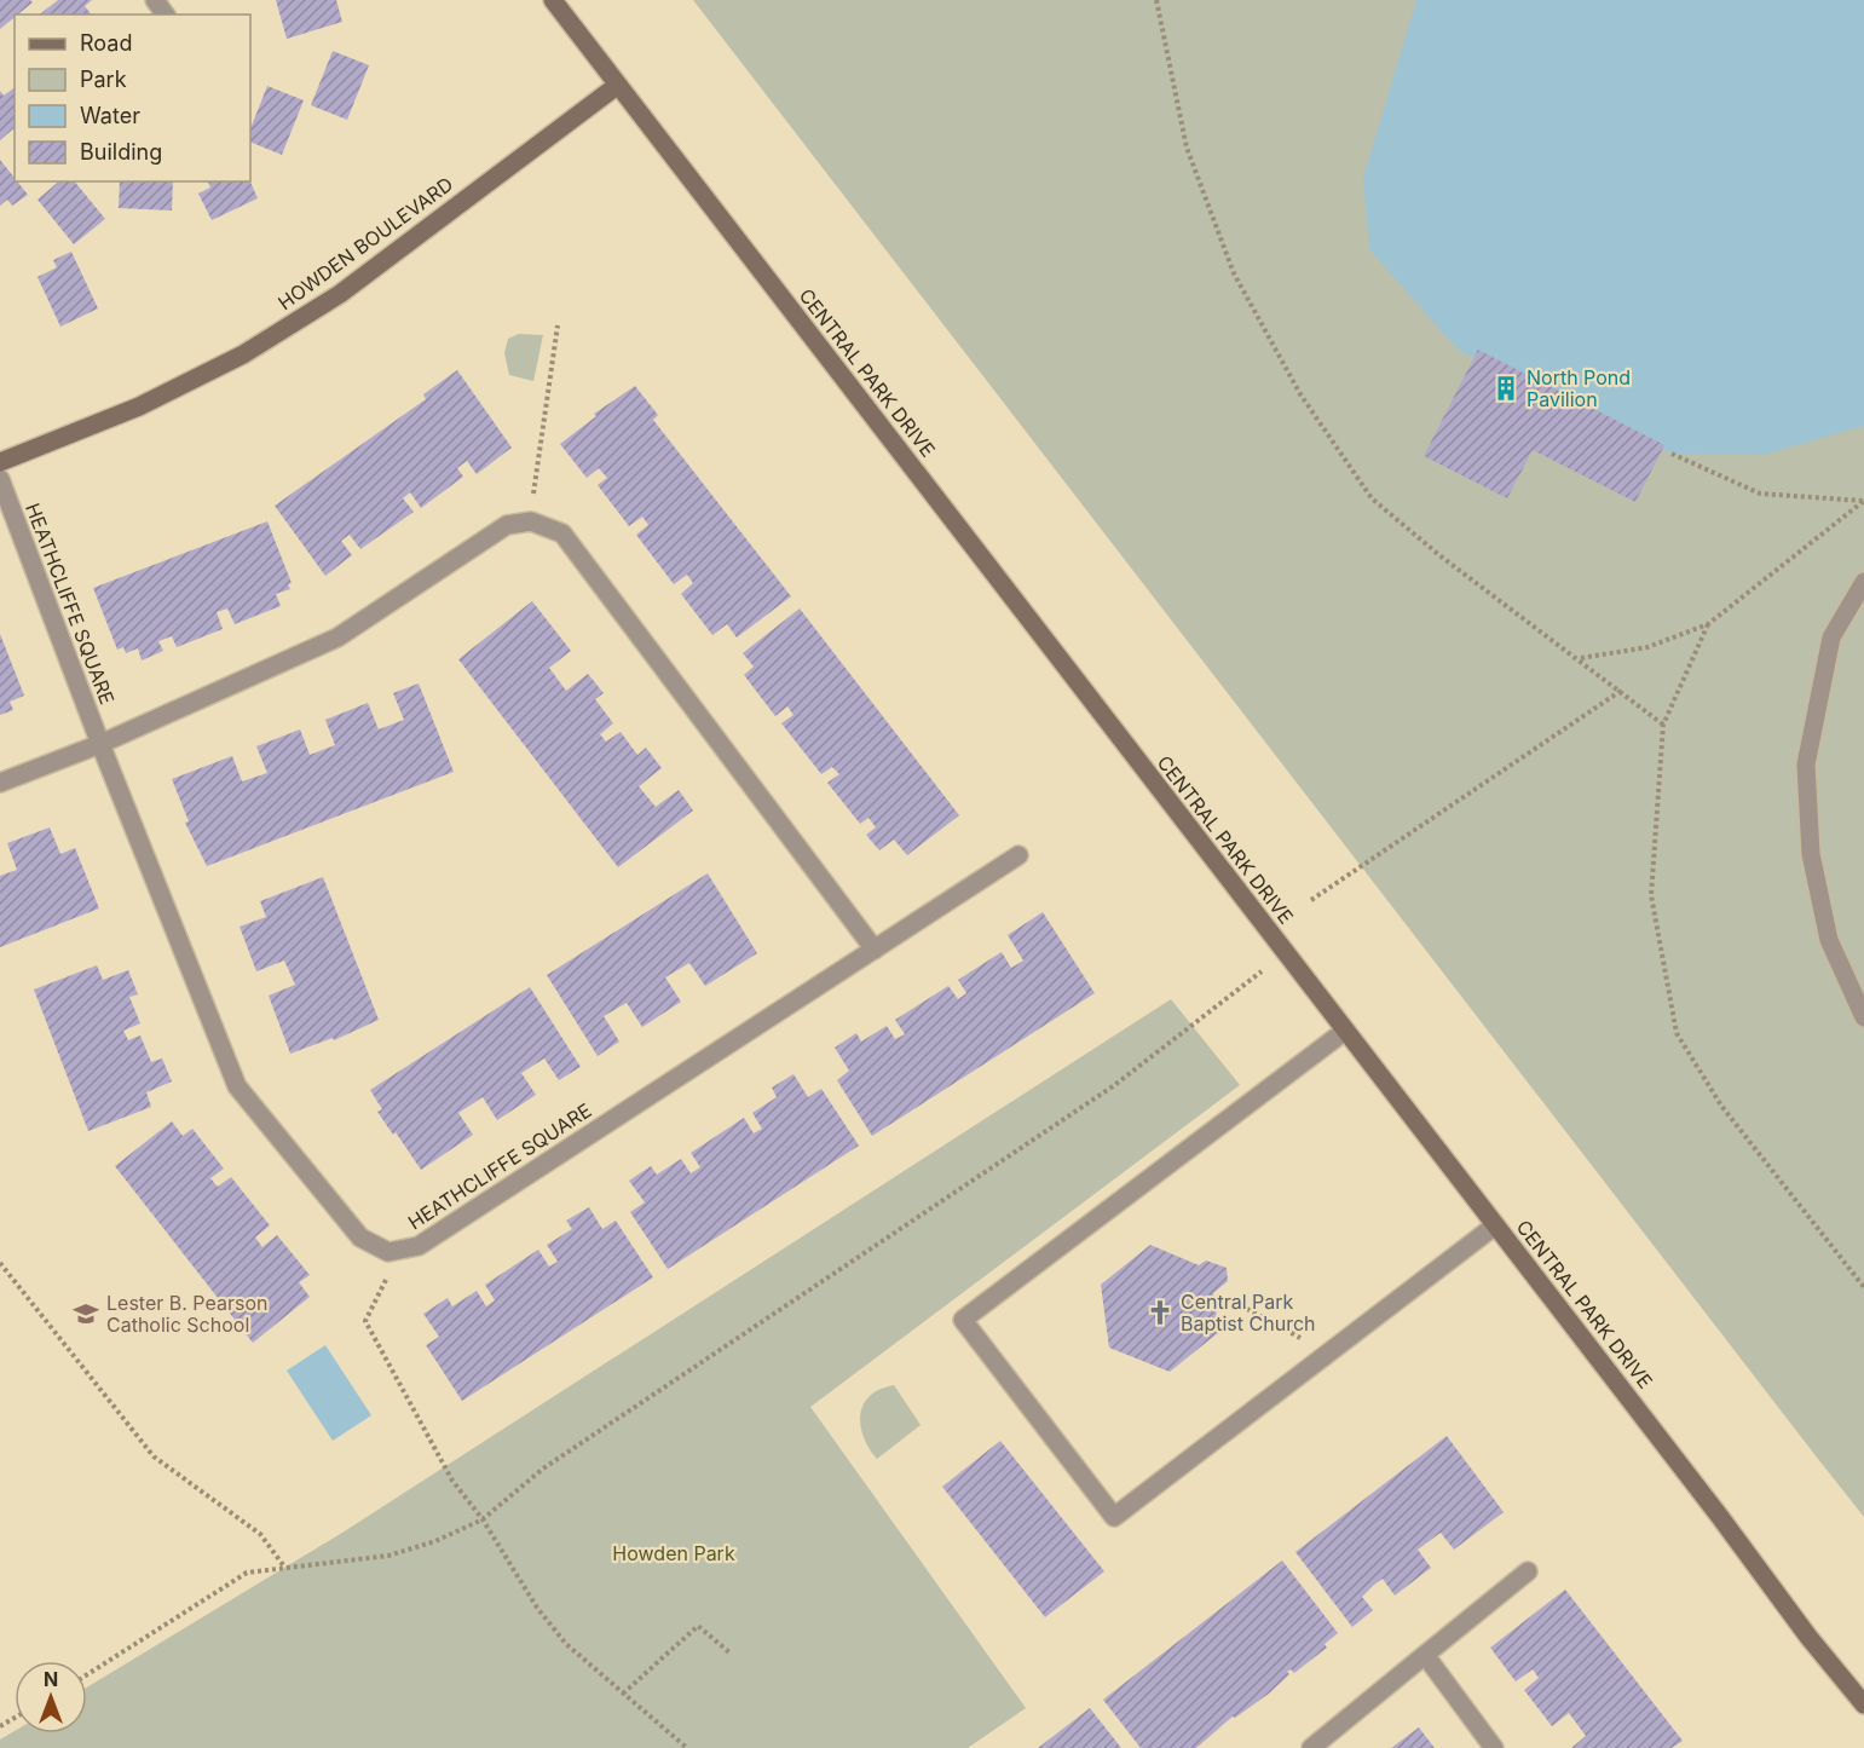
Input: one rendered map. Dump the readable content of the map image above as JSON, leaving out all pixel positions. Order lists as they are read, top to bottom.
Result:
{
  "streets": {
    "street": ["HOWDEN BOULEVARD", "CENTRAL PARK DRIVE", "HEATHCLIFFE SQUARE"]
  },
  "crossings": [
    ["HOWDEN BOULEVARD", "CENTRAL PARK DRIVE"]
  ],
  "parks": ["Howden Park"],
  "places": {
    "building": ["North Pond Pavilion"],
    "church": ["Central Park Baptist Church"],
    "school or university": ["Lester B. Pearson Catholic School"]
  },
  "legend": [
    "Road",
    "Park",
    "Water",
    "Building"
  ],
  "north": "top"
}
